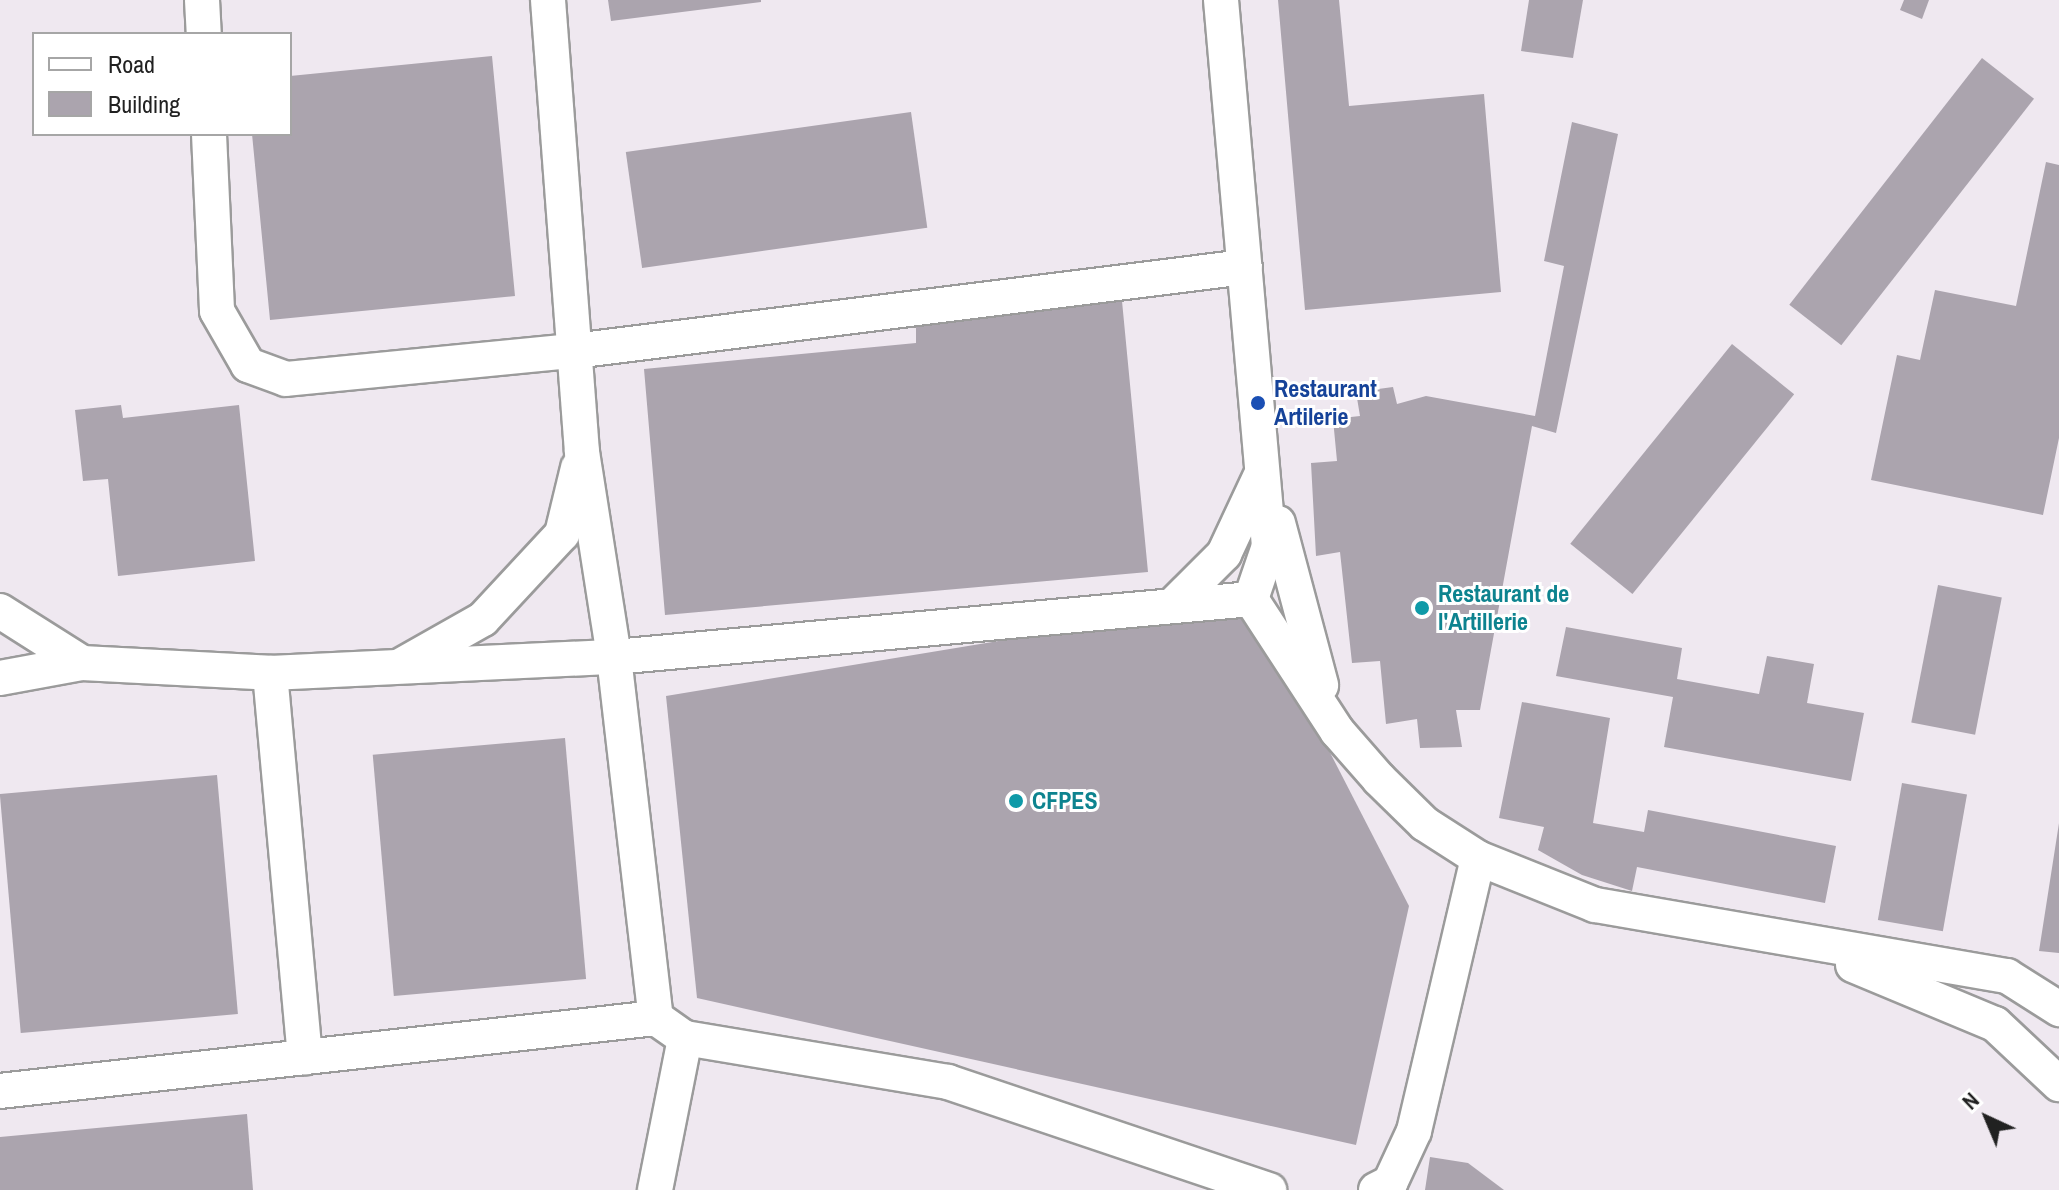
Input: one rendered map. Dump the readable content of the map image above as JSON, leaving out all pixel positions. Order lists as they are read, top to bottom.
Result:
{
  "places": ["Restaurant Artilerie", "Restaurant de l'Artillerie", "CFPES"],
  "legend": ["Road", "Building"],
  "north": "top left"
}
